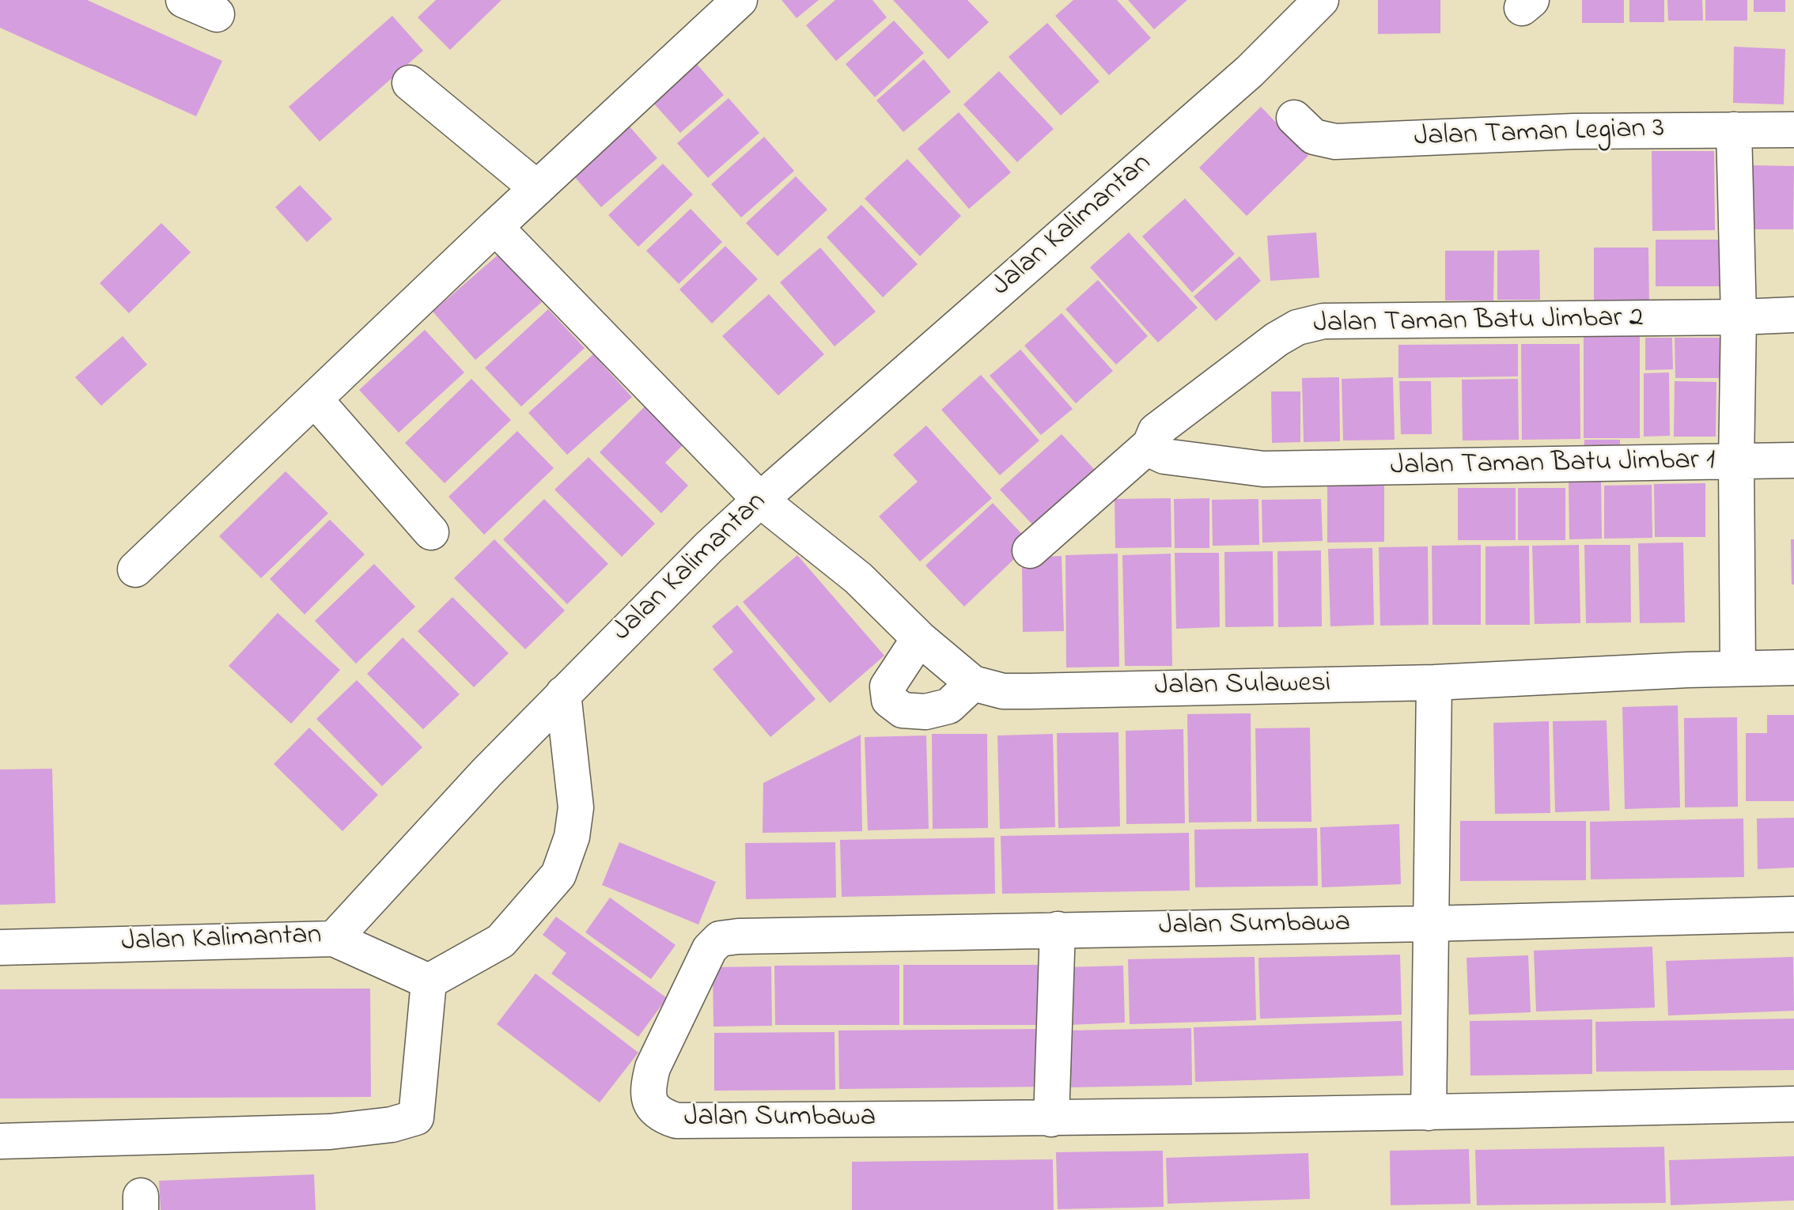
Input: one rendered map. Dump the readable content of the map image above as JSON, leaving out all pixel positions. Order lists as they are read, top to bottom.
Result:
{
  "streets": {
    "street": [
      "Jalan Taman Legian 3",
      "Jalan Kalimantan",
      "Jalan Taman Batu Jimbar 2",
      "Jalan Taman Batu Jimbar 1",
      "Jalan Sulawesi",
      "Jalan Sumbawa"
    ]
  },
  "crossings": [
    ["Jalan Kalimantan", "Jalan Sulawesi"],
    ["Jalan Taman Batu Jimbar 2", "Jalan Taman Batu Jimbar 1"],
    ["Jalan Taman Batu Jimbar 1", "Jalan Sulawesi"]
  ]
}
